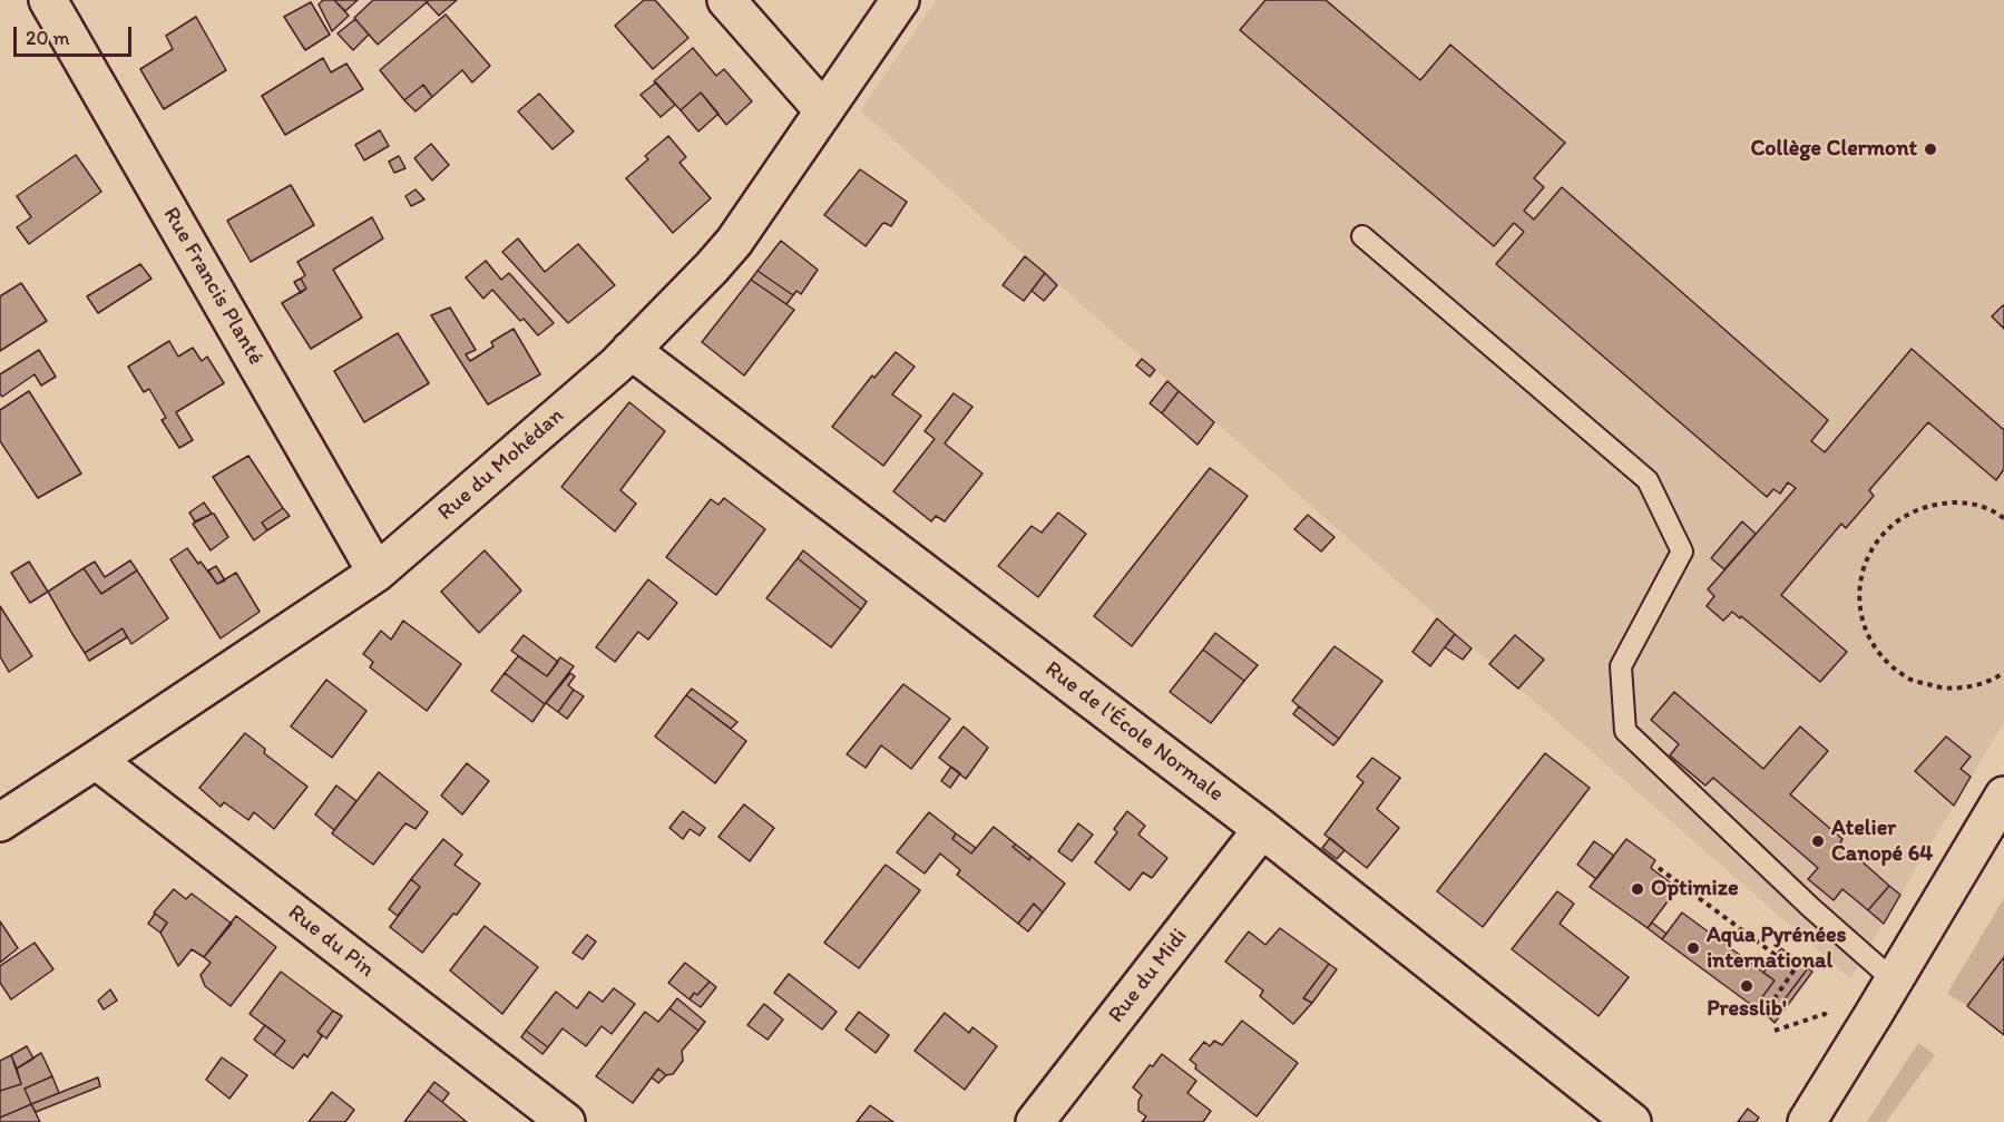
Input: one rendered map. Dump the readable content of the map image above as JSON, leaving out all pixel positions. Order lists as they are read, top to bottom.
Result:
{
  "streets": {
    "street": [
      "Rue Francis Planté",
      "Rue du Mohédan",
      "Rue de l'École Normale",
      "Rue du Pin",
      "Rue du Midi"
    ]
  },
  "crossings": [
    ["Rue Francis Planté", "Rue du Mohédan"],
    ["Rue du Mohédan", "Rue de l'École Normale"],
    ["Rue du Mohédan", "Rue du Pin"],
    ["Rue de l'École Normale", "Rue du Midi"]
  ],
  "places": [
    "Collège Clermont",
    "Atelier Canopé 64",
    "Optimize",
    "Aqua Pyrénées international",
    "Presslib'"
  ],
  "scale_bar": "20 m"
}
